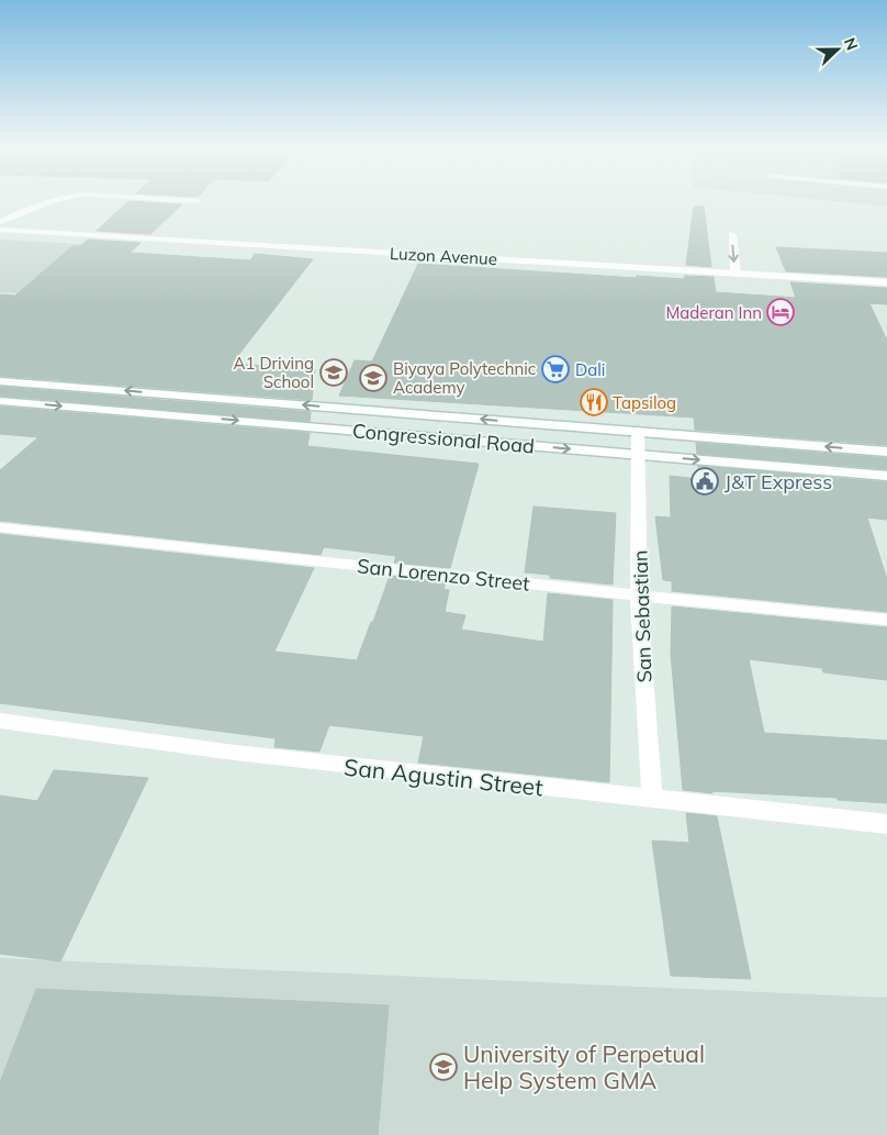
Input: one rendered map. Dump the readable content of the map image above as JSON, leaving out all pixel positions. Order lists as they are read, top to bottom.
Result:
{
  "streets": {
    "street": [
      "Luzon Avenue",
      "Congressional Road",
      "San Lorenzo Street",
      "San Sebastian",
      "San Agustin Street"
    ]
  },
  "crossings": [
    ["Congressional Road", "San Sebastian"],
    ["San Lorenzo Street", "San Sebastian"],
    ["San Sebastian", "San Agustin Street"]
  ],
  "places": {
    "hotel": ["Maderan Inn"],
    "supermarket": ["Dali"],
    "school or university": ["A1 Driving School", "Biyaya Polytechnic Academy", "University of Perpetual Help System GMA"],
    "restaurant": ["Tapsilog"],
    "public building": ["J&T Express"]
  },
  "north": "right"
}
